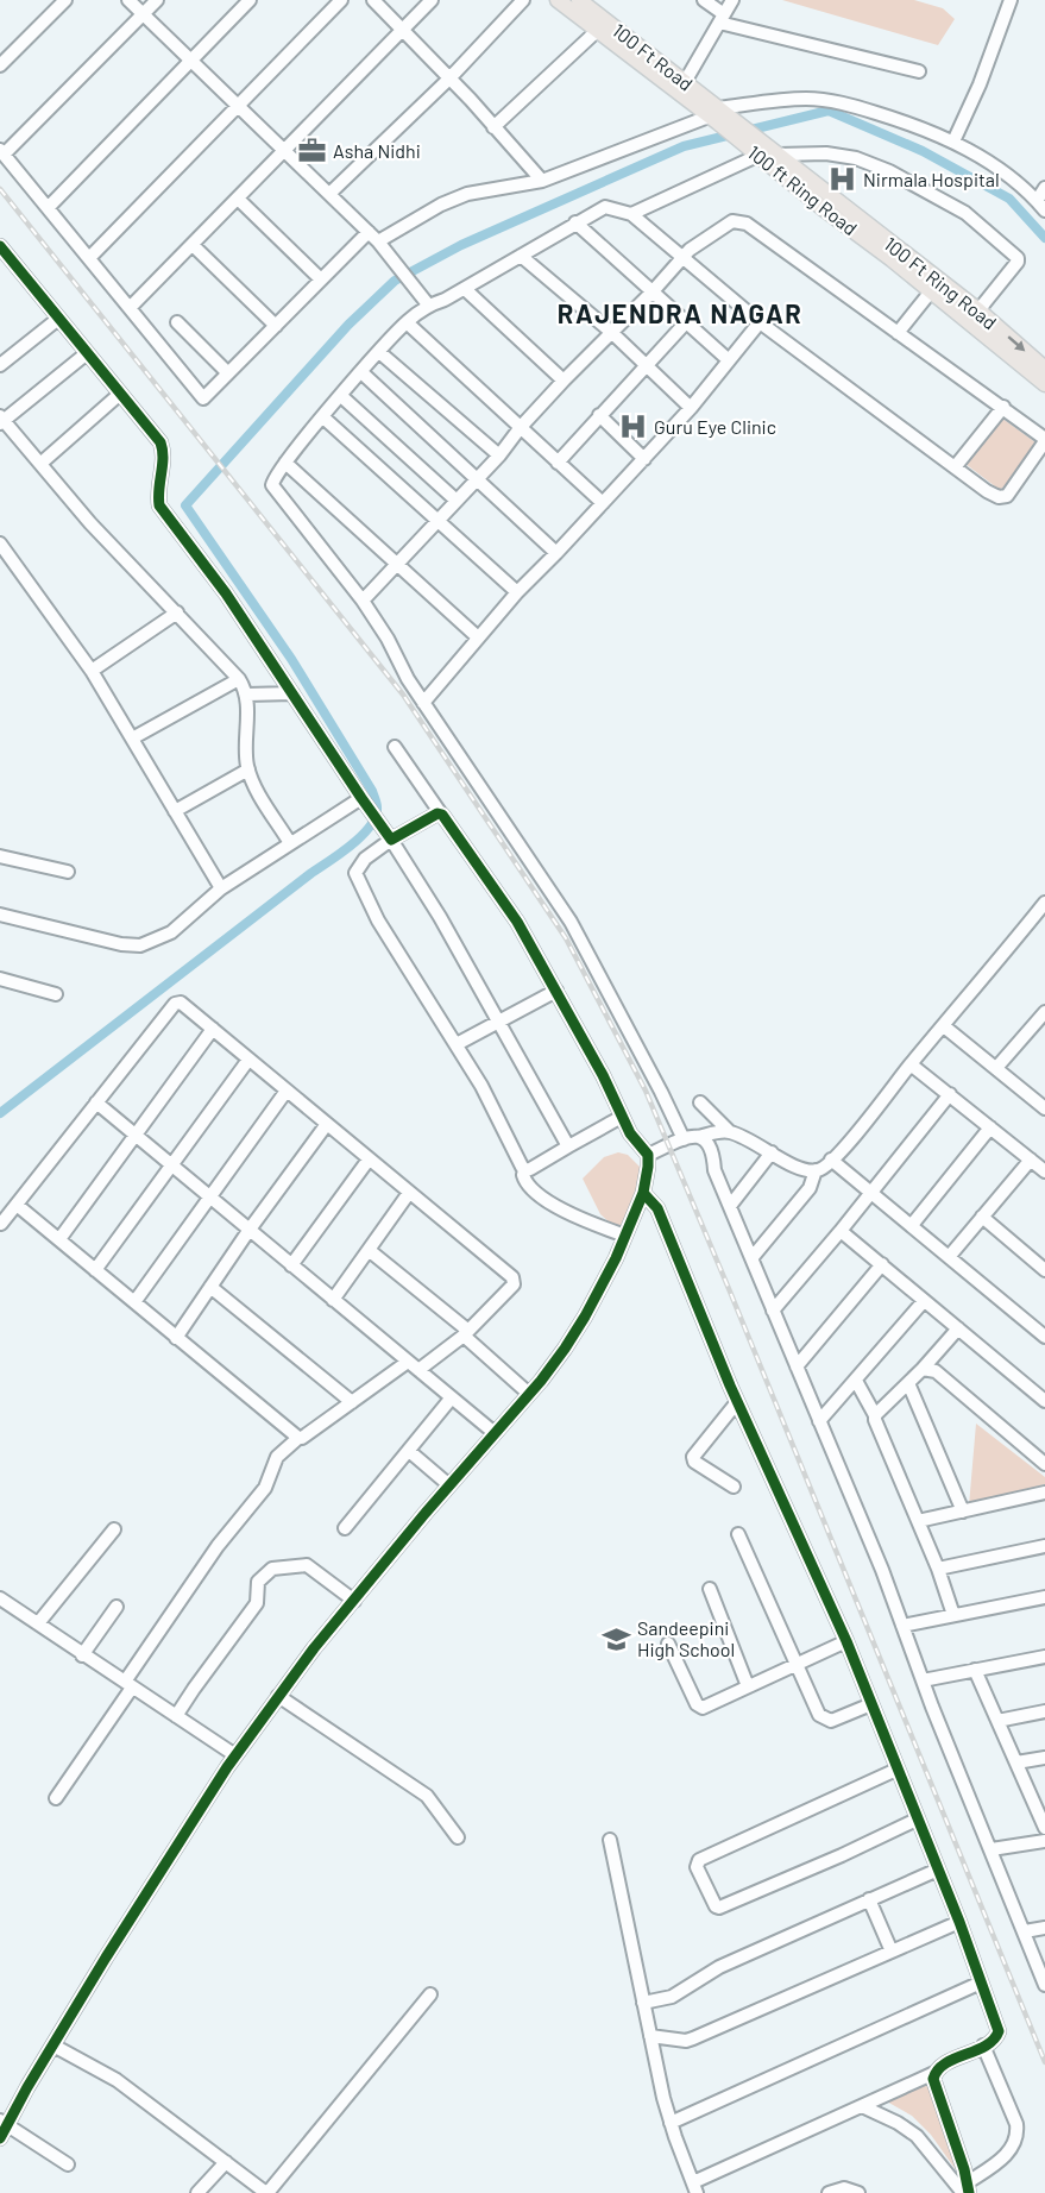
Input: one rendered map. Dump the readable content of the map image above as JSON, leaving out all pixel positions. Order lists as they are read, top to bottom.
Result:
{
  "streets": {
    "main road": ["100 Ft Road", "100 ft Ring Road", "100 Ft Ring Road"]
  },
  "crossings": [
    ["100 ft Ring Road", "100 Ft Ring Road"]
  ],
  "districts": ["RAJENDRA NAGAR"],
  "places": {
    "office": ["Asha Nidhi"],
    "hospital": ["Nirmala Hospital", "Guru Eye Clinic"],
    "school or university": ["Sandeepini High School"]
  }
}
